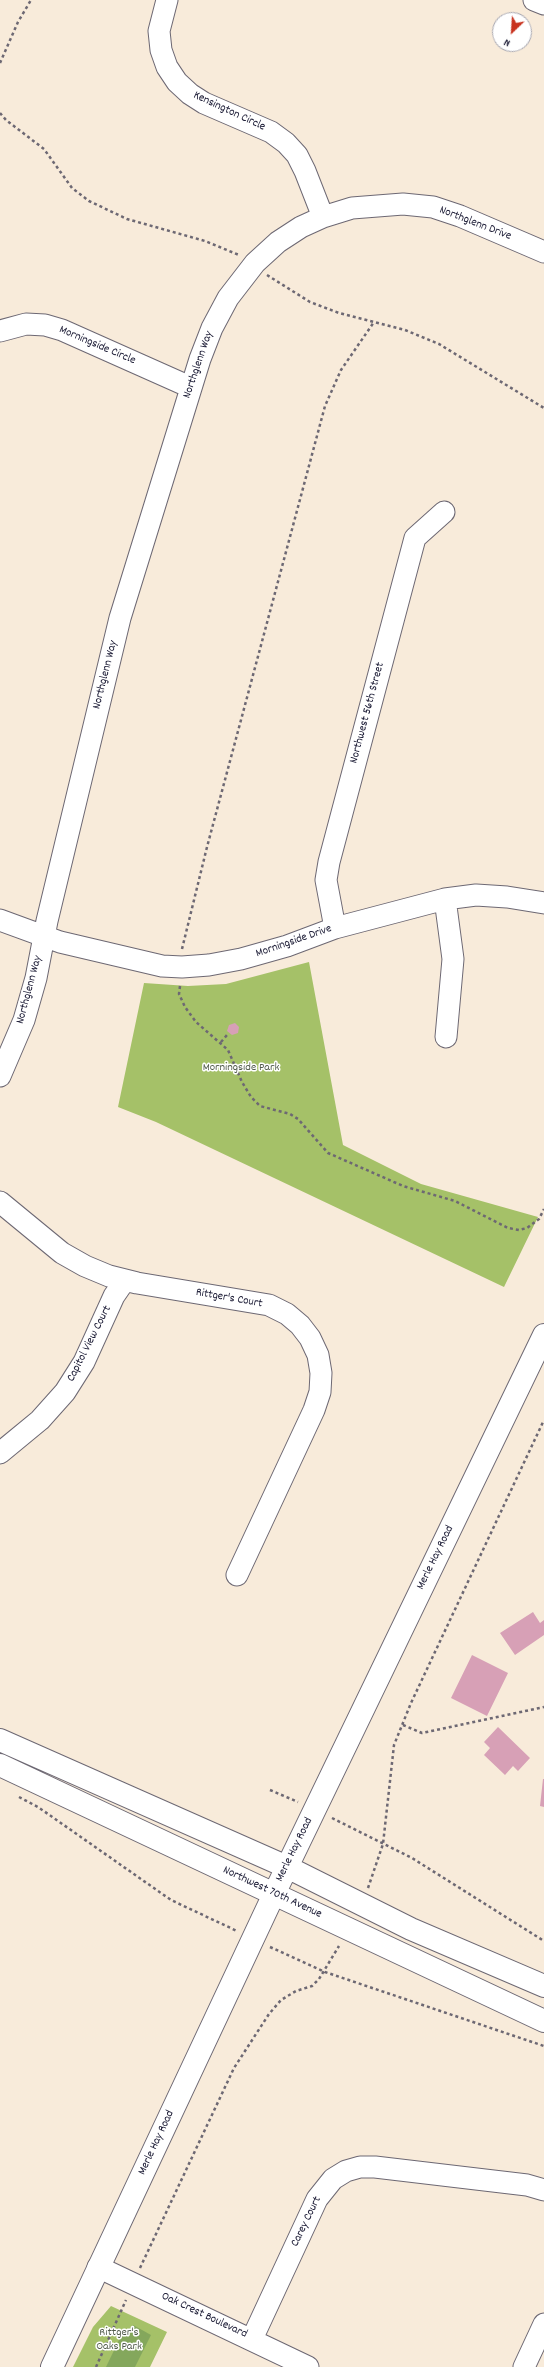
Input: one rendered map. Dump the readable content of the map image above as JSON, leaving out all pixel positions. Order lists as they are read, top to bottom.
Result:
{
  "streets": {
    "main road": ["Merle Hay Road", "Northwest 70th Avenue"],
    "street": [
      "Kensington Circle",
      "Northglenn Drive",
      "Morningside Circle",
      "Northglenn Way",
      "Northwest 56th Street",
      "Morningside Drive",
      "Rittger's Court",
      "Capitol View Court",
      "Carey Court",
      "Oak Crest Boulevard"
    ]
  },
  "crossings": [
    ["Kensington Circle", "Northglenn Drive"],
    ["Northglenn Drive", "Northglenn Way"],
    ["Morningside Circle", "Northglenn Way"],
    ["Northglenn Way", "Morningside Drive"],
    ["Northwest 56th Street", "Morningside Drive"],
    ["Rittger's Court", "Capitol View Court"],
    ["Merle Hay Road", "Northwest 70th Avenue"],
    ["Merle Hay Road", "Oak Crest Boulevard"],
    ["Carey Court", "Oak Crest Boulevard"]
  ],
  "parks": ["Morningside Park", "Rittger's Oaks Park"],
  "north": "bottom left"
}
